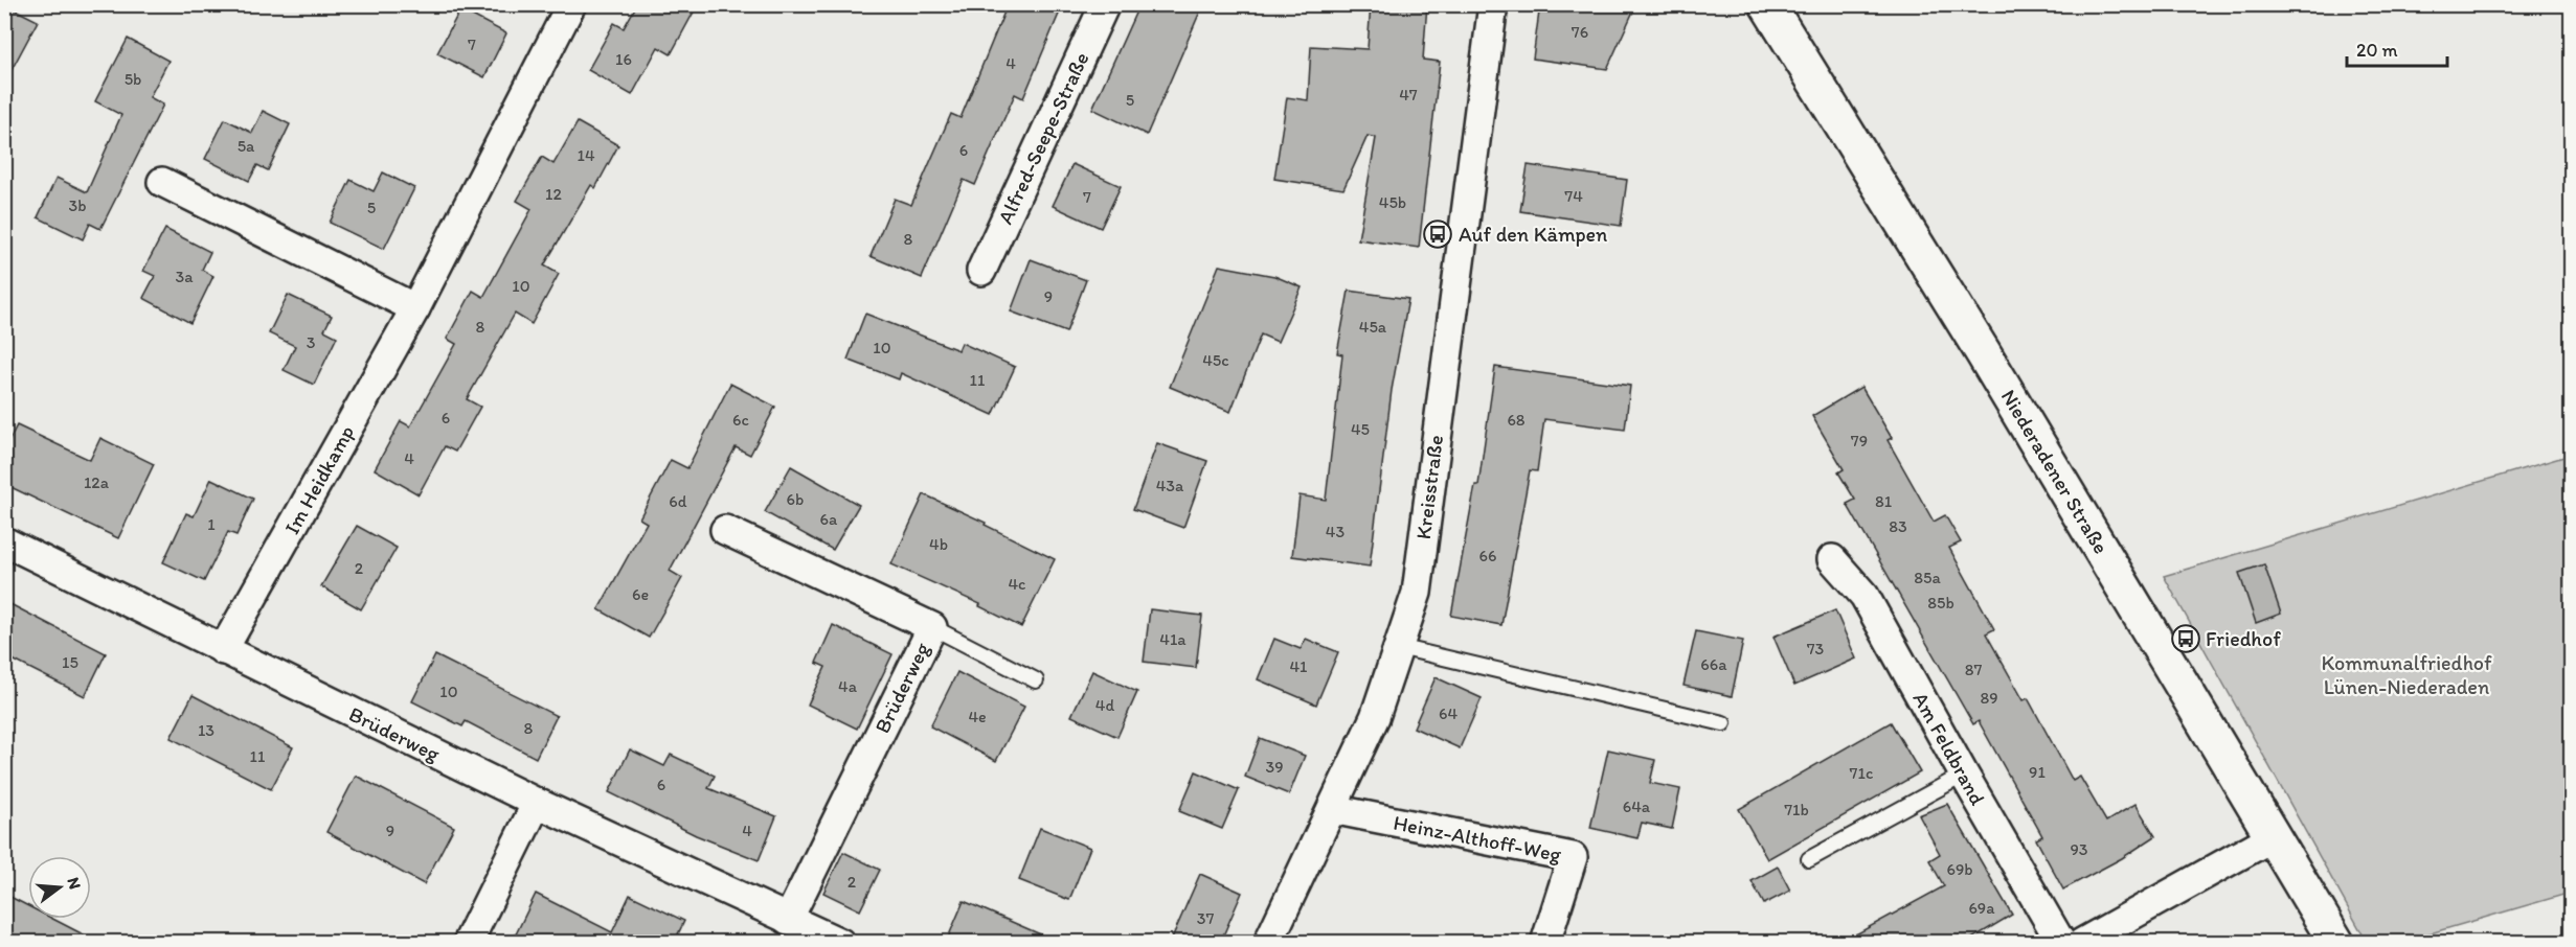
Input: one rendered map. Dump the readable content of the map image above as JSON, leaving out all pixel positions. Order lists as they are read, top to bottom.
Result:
{
  "streets": {
    "street": [
      "Alfred-Seepe-Straße",
      "Niederadener Straße",
      "Im Heidkamp",
      "Kreisstraße",
      "Brüderweg",
      "Am Feldbrand",
      "Heinz-Althoff-Weg"
    ]
  },
  "crossings": [
    ["Im Heidkamp", "Brüderweg"],
    ["Kreisstraße", "Heinz-Althoff-Weg"]
  ],
  "parks": ["Kommunalfriedhof Lünen-Niederaden"],
  "places": {
    "bus stop": ["Auf den Kämpen", "Friedhof"]
  },
  "house_numbers": [
    "76",
    "7",
    "16",
    "4",
    "5b",
    "47",
    "5",
    "5a",
    "6",
    "14",
    "12",
    "74",
    "7",
    "45b",
    "3b",
    "5",
    "8",
    "3a",
    "10",
    "9",
    "8",
    "45a",
    "3",
    "10",
    "45c",
    "11",
    "6",
    "6c",
    "68",
    "45",
    "79",
    "4",
    "12a",
    "43a",
    "6b",
    "6d",
    "81",
    "6a",
    "1",
    "83",
    "43",
    "4b",
    "66",
    "2",
    "85a",
    "4c",
    "6e",
    "85b",
    "41a",
    "73",
    "15",
    "66a",
    "41",
    "87",
    "4a",
    "10",
    "89",
    "4d",
    "64",
    "4e",
    "8",
    "13",
    "11",
    "39",
    "91",
    "71c",
    "6",
    "64a",
    "71b",
    "9",
    "4",
    "93",
    "69b",
    "2",
    "69a",
    "37"
  ],
  "scale_bar": "20 m",
  "north": "right"
}
